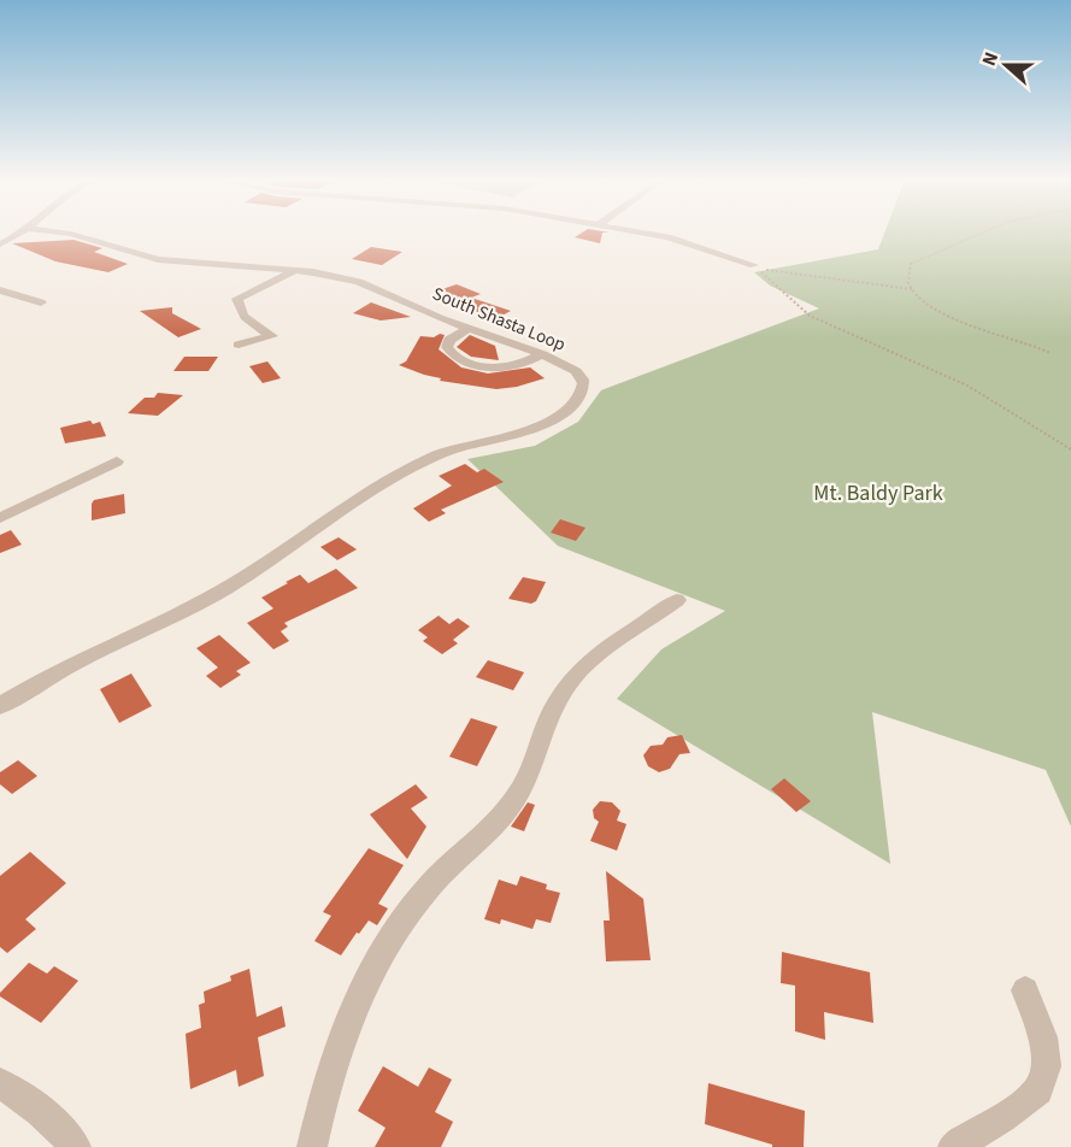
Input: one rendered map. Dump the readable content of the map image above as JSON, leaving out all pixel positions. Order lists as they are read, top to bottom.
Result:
{
  "streets": {
    "street": ["South Shasta Loop"]
  },
  "parks": ["Mt. Baldy Park"],
  "north": "left"
}
